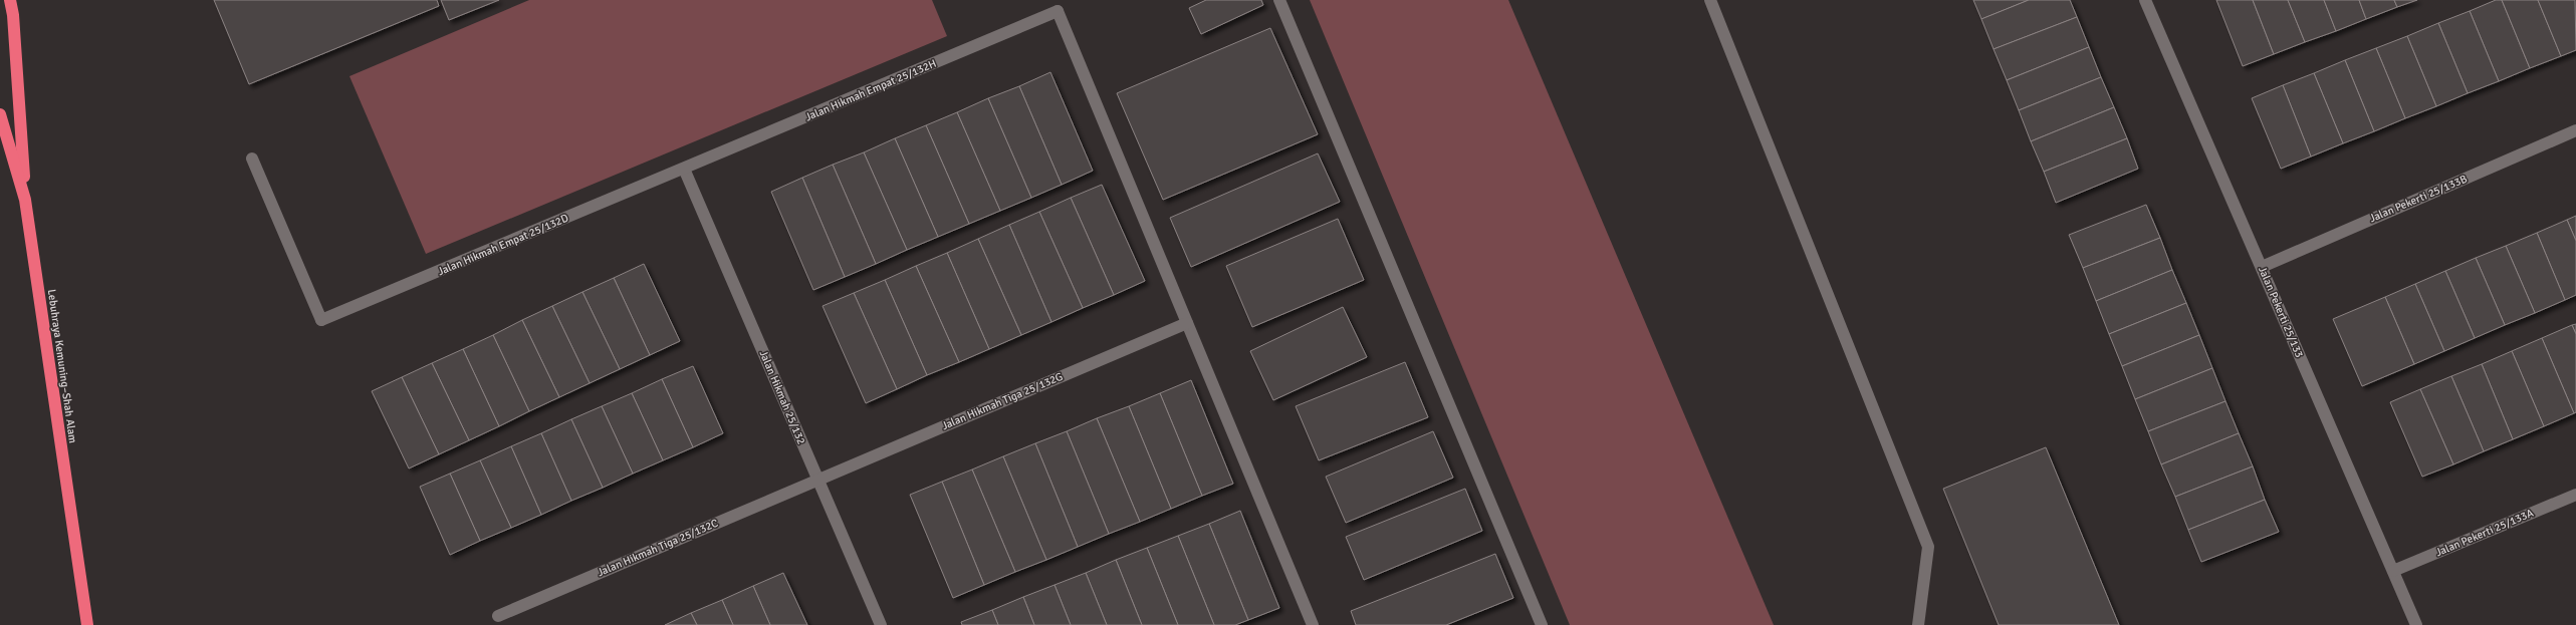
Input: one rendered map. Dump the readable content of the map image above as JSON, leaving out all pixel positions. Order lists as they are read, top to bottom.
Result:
{
  "streets": {
    "highway": ["Lebuhraya Kemuning–Shah Alam"],
    "street": [
      "Jalan Hikmah Empat 25/132H",
      "Jalan Pekerti 25/133B",
      "Jalan Hikmah Empat 25/132D",
      "Jalan Pekerti 25/133",
      "Jalan Hikmah 25/132",
      "Jalan Hikmah Tiga 25/132G",
      "Jalan Pekerti 25/133A",
      "Jalan Hikmah Tiga 25/132C"
    ]
  },
  "crossings": [
    ["Jalan Hikmah Empat 25/132H", "Jalan Hikmah Empat 25/132D"],
    ["Jalan Hikmah Empat 25/132H", "Jalan Hikmah 25/132"],
    ["Jalan Hikmah Empat 25/132H", "Jalan Hikmah Tiga 25/132G"],
    ["Jalan Pekerti 25/133B", "Jalan Pekerti 25/133"],
    ["Jalan Hikmah Empat 25/132D", "Jalan Hikmah 25/132"],
    ["Jalan Pekerti 25/133", "Jalan Pekerti 25/133A"],
    ["Jalan Hikmah 25/132", "Jalan Hikmah Tiga 25/132G"],
    ["Jalan Hikmah 25/132", "Jalan Hikmah Tiga 25/132C"],
    ["Jalan Hikmah Tiga 25/132G", "Jalan Hikmah Tiga 25/132C"]
  ]
}
